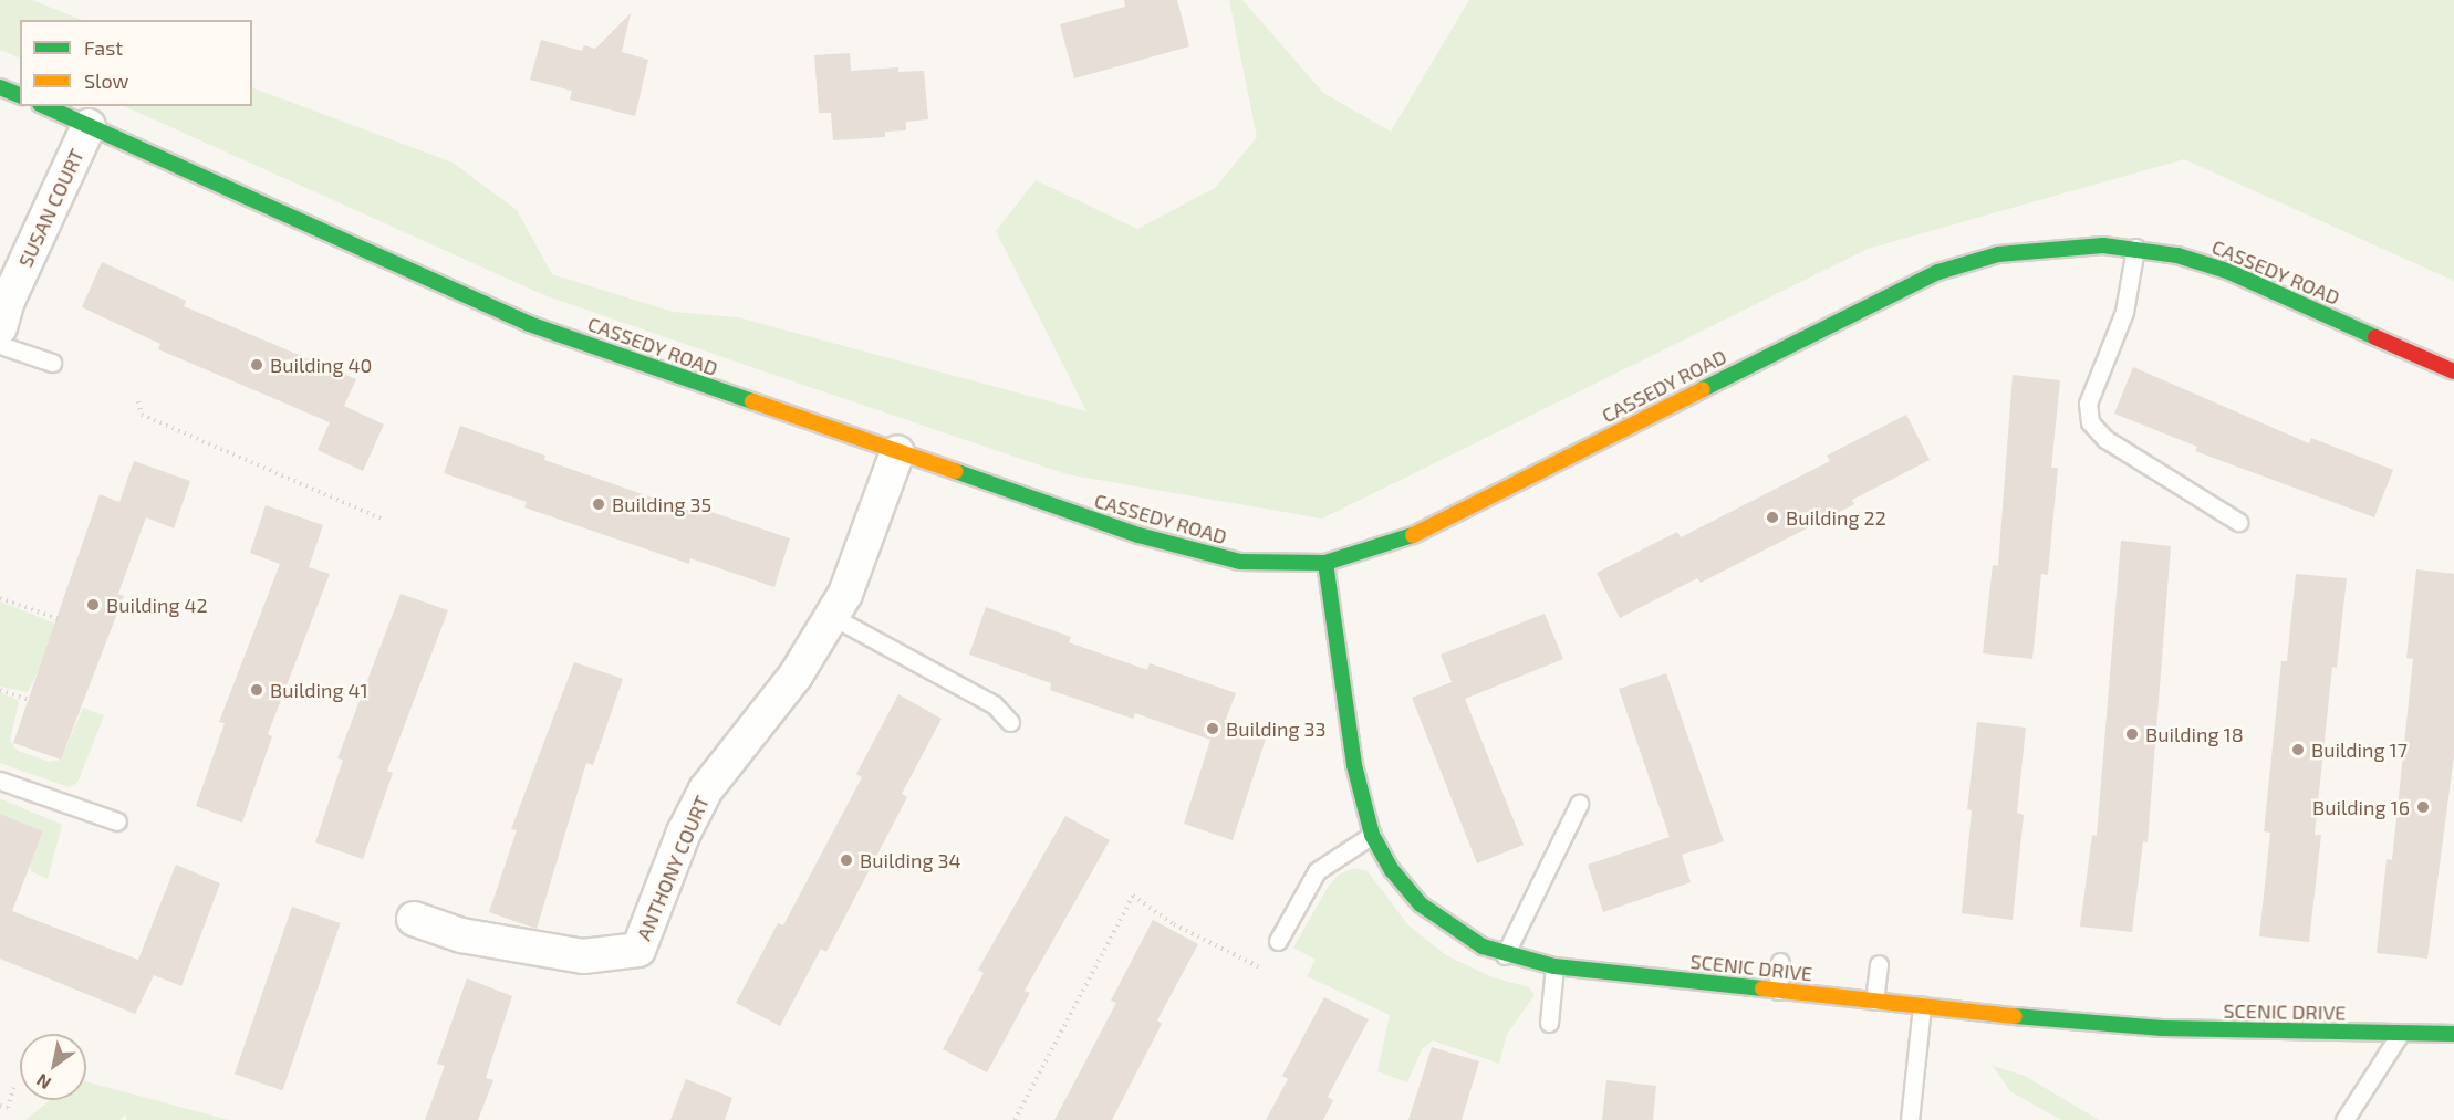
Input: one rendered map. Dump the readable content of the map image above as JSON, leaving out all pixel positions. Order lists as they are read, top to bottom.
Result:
{
  "streets": {
    "street": [
      "SUSAN COURT",
      "CASSEDY ROAD",
      "ANTHONY COURT",
      "SCENIC DRIVE"
    ]
  },
  "crossings": [
    ["SUSAN COURT", "CASSEDY ROAD"],
    ["CASSEDY ROAD", "ANTHONY COURT"],
    ["CASSEDY ROAD", "SCENIC DRIVE"]
  ],
  "places": [
    "Building 40",
    "Building 35",
    "Building 22",
    "Building 42",
    "Building 41",
    "Building 33",
    "Building 18",
    "Building 17",
    "Building 16",
    "Building 34"
  ],
  "legend": ["Fast", "Slow"],
  "north": "bottom left"
}
